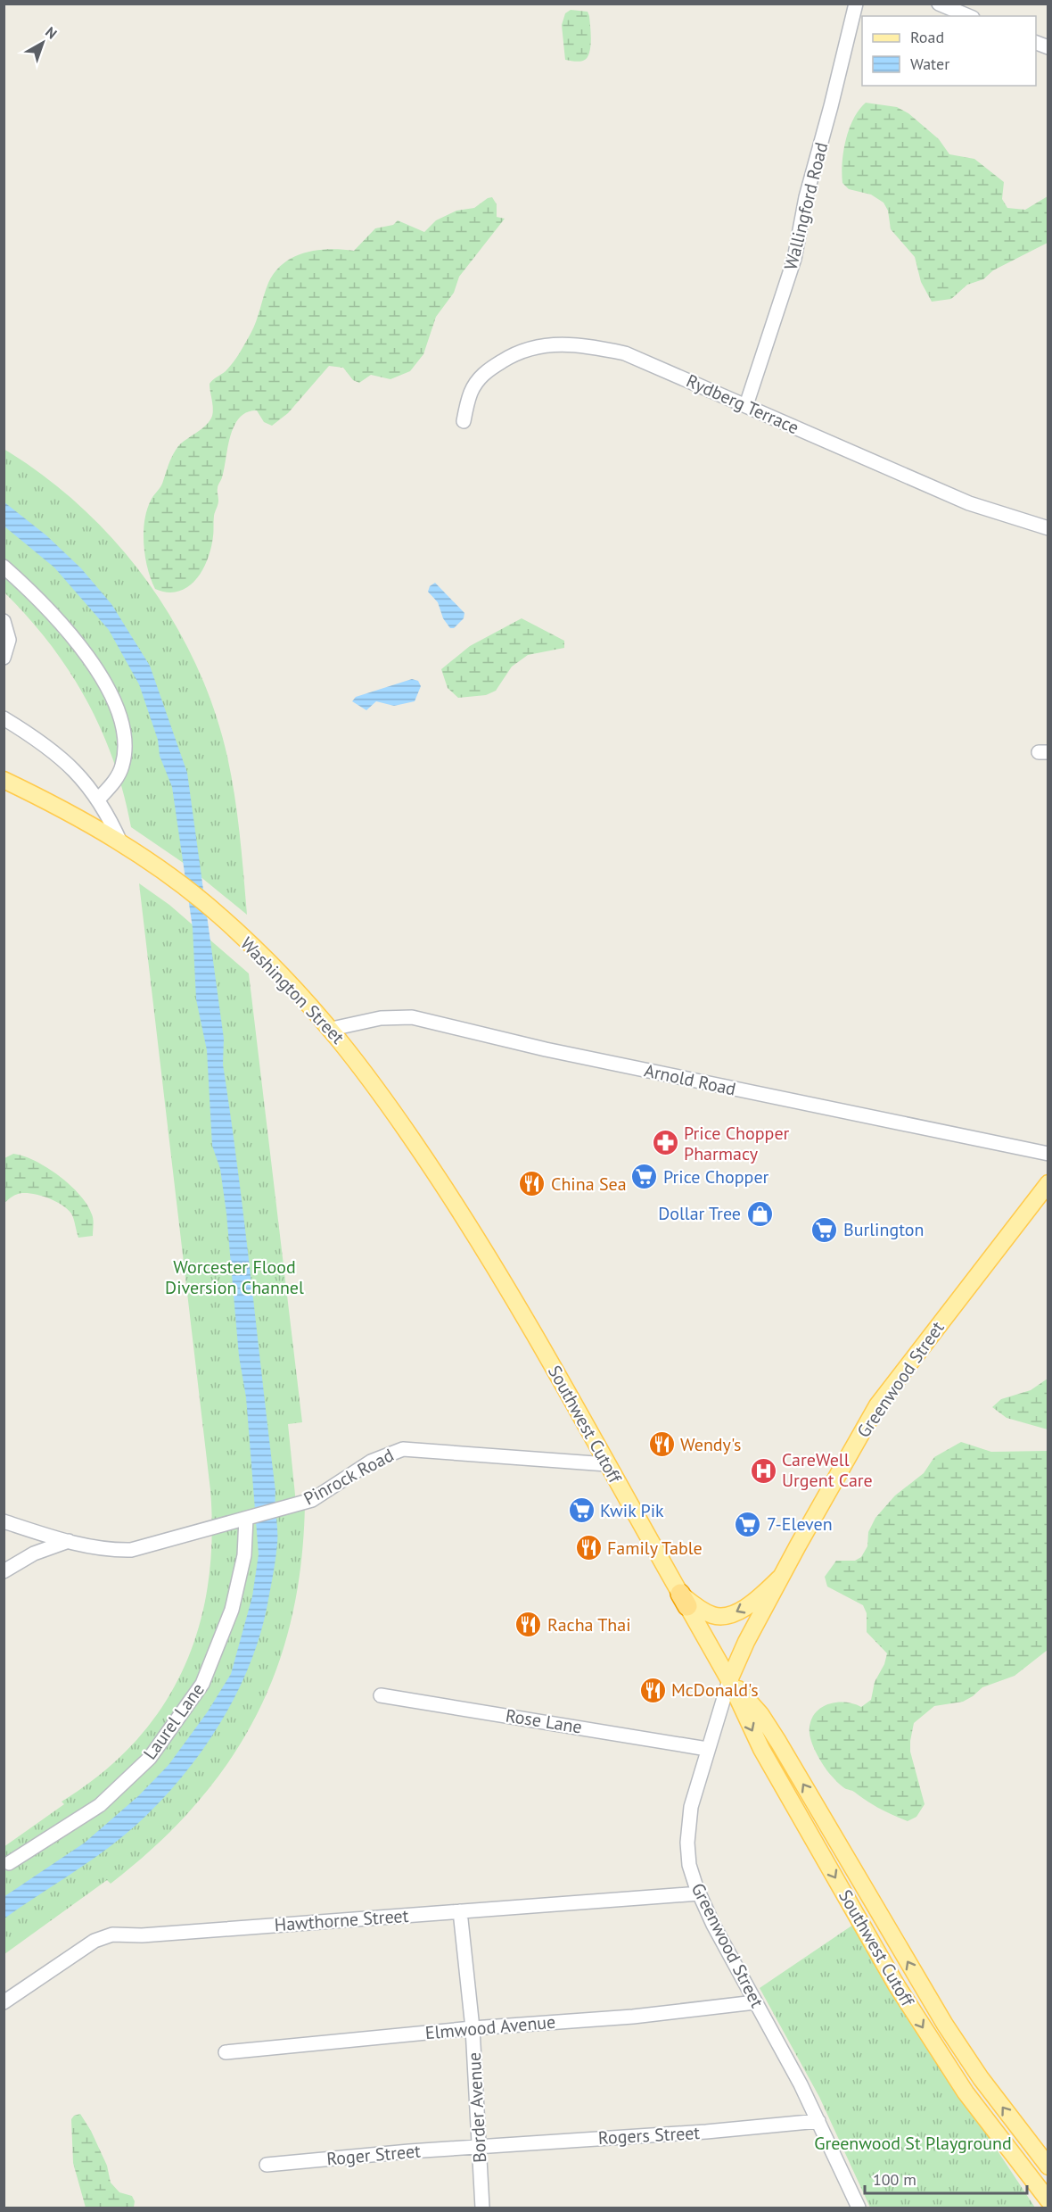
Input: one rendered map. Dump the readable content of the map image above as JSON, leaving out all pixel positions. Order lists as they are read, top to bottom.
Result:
{
  "streets": {
    "main road": ["Washington Street", "Greenwood Street", "Southwest Cutoff"],
    "street": [
      "Wallingford Road",
      "Rydberg Terrace",
      "Arnold Road",
      "Pinrock Road",
      "Laurel Lane",
      "Rose Lane",
      "Hawthorne Street",
      "Elmwood Avenue",
      "Border Avenue",
      "Rogers Street",
      "Roger Street"
    ]
  },
  "crossings": [
    ["Wallingford Road", "Rydberg Terrace"],
    ["Washington Street", "Arnold Road"],
    ["Washington Street", "Southwest Cutoff"],
    ["Greenwood Street", "Southwest Cutoff"],
    ["Greenwood Street", "Rose Lane"],
    ["Greenwood Street", "Hawthorne Street"],
    ["Greenwood Street", "Elmwood Avenue"],
    ["Greenwood Street", "Rogers Street"],
    ["Southwest Cutoff", "Pinrock Road"],
    ["Pinrock Road", "Laurel Lane"],
    ["Hawthorne Street", "Border Avenue"],
    ["Elmwood Avenue", "Border Avenue"],
    ["Border Avenue", "Rogers Street"],
    ["Border Avenue", "Roger Street"],
    ["Rogers Street", "Roger Street"]
  ],
  "parks": ["Worcester Flood Diversion Channel", "Greenwood St Playground"],
  "places": {
    "pharmacy": ["Price Chopper Pharmacy"],
    "supermarket": [
      "Price Chopper",
      "Burlington",
      "Kwik Pik",
      "7-Eleven"
    ],
    "restaurant": [
      "China Sea",
      "Wendy's",
      "Family Table",
      "Racha Thai",
      "McDonald's"
    ],
    "shop": ["Dollar Tree"],
    "hospital": ["CareWell Urgent Care"]
  },
  "legend": ["Road", "Water"],
  "scale_bar": "100 m",
  "north": "top right"
}
